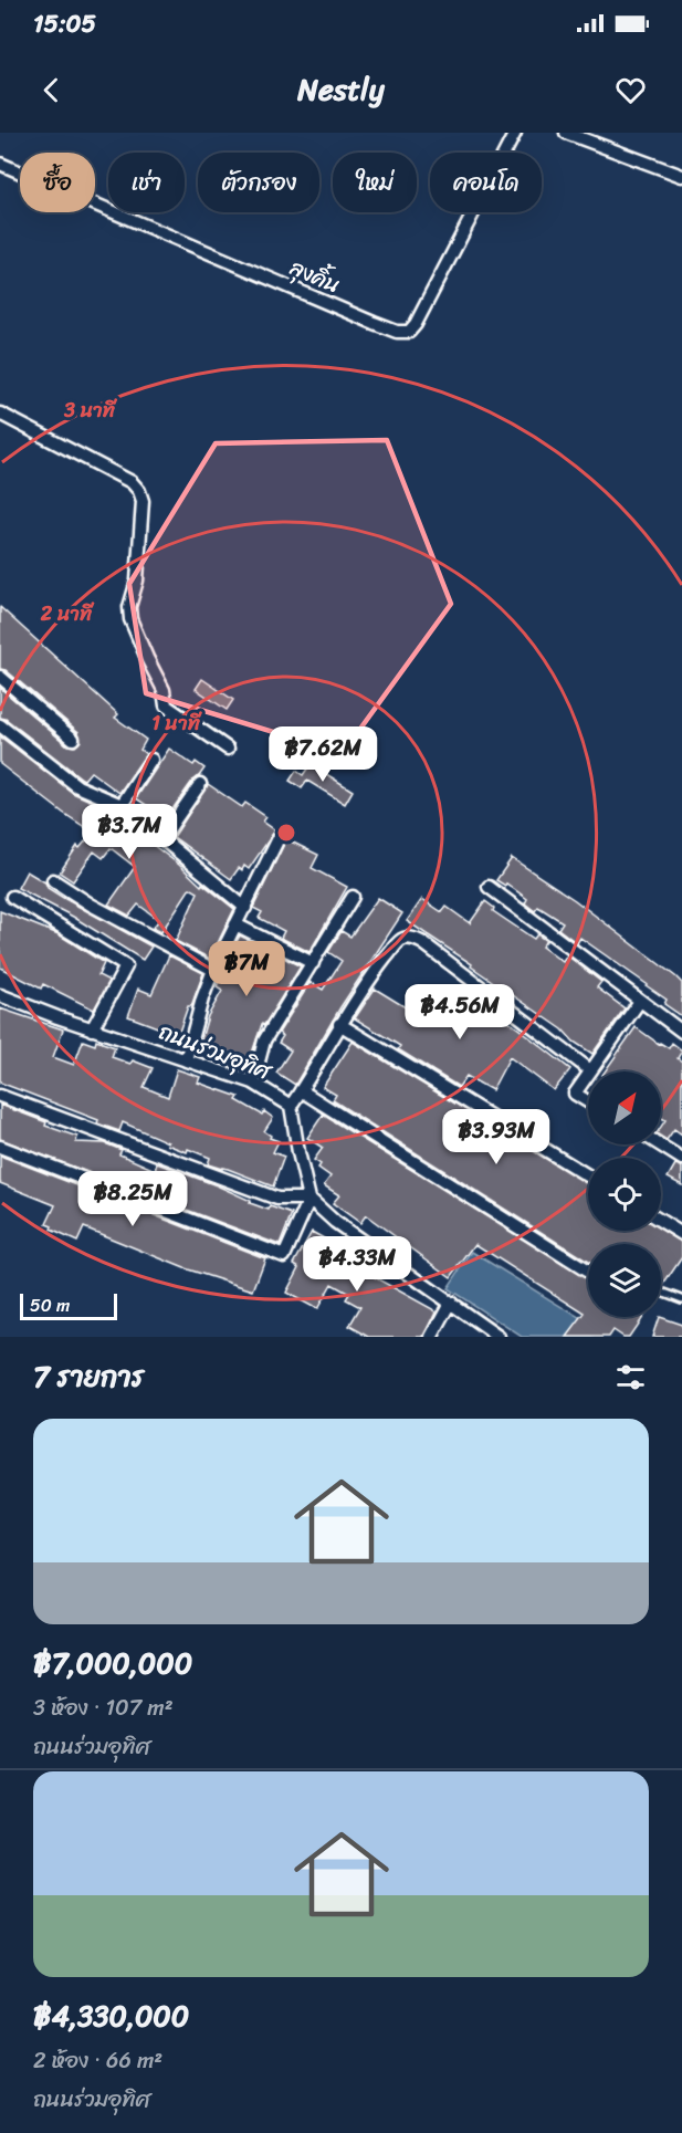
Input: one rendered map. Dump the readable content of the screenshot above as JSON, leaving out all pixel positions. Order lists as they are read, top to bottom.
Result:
{
  "streets": {
    "street": ["ลุงคิ้น", "ถนนร่วมอุทิศ"]
  },
  "scale_bar": "50 m",
  "north": "top right",
  "page": {
    "status": "15:05",
    "header": "Nestly",
    "chip": [
      "ซื้อ",
      "เช่า",
      "ตัวกรอง",
      "ใหม่",
      "คอนโด"
    ],
    "price": [
      "฿7.62M",
      "฿3.7M",
      "฿7M",
      "฿4.56M",
      "฿3.93M",
      "฿8.25M",
      "฿4.33M"
    ],
    "scale": "50 m",
    "heading": "7 รายการ",
    "list": [
      {
        "name": "฿7,000,000",
        "note": "3 ห้อง · 107 m² · ถนนร่วมอุทิศ"
      },
      {
        "name": "฿4,330,000",
        "note": "2 ห้อง · 66 m² · ถนนร่วมอุทิศ"
      }
    ]
  },
  "rings": ["3 นาที", "2 นาที", "1 นาที"]
}
